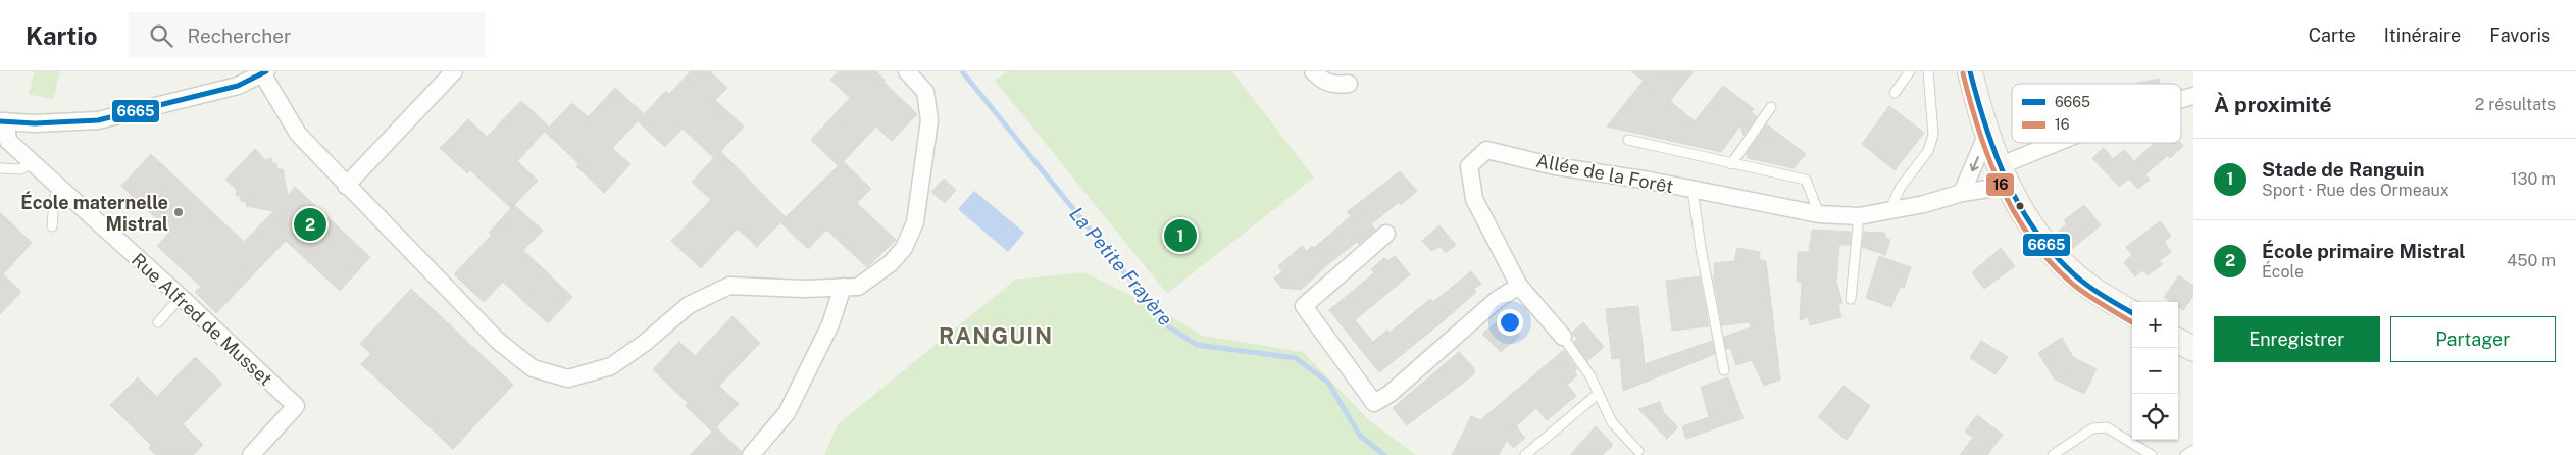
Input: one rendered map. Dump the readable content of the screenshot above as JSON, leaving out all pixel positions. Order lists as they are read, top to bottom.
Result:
{
  "streets": {
    "street": ["Allée de la Forêt", "Rue Alfred de Musset"]
  },
  "districts": ["RANGUIN"],
  "water": ["La Petite Frayère"],
  "places": ["École maternelle Mistral"],
  "lines": ["transit line 6665", "transit line 16"],
  "legend": ["6665", "16"],
  "page": {
    "header": "Kartio",
    "search": "Rechercher",
    "nav": ["Carte", "Itinéraire", "Favoris"],
    "heading": ["À proximité", "2 résultats"],
    "list": [
      {
        "mark": "1",
        "name": "Stade de Ranguin",
        "note": "Sport · Rue des Ormeaux",
        "value": "130 m"
      },
      {
        "mark": "2",
        "name": "École primaire Mistral",
        "note": "École",
        "value": "450 m"
      }
    ],
    "pins": ["2", "1"],
    "buttons": ["Enregistrer", "Partager"],
    "map_buttons": ["+", "−"]
  }
}
